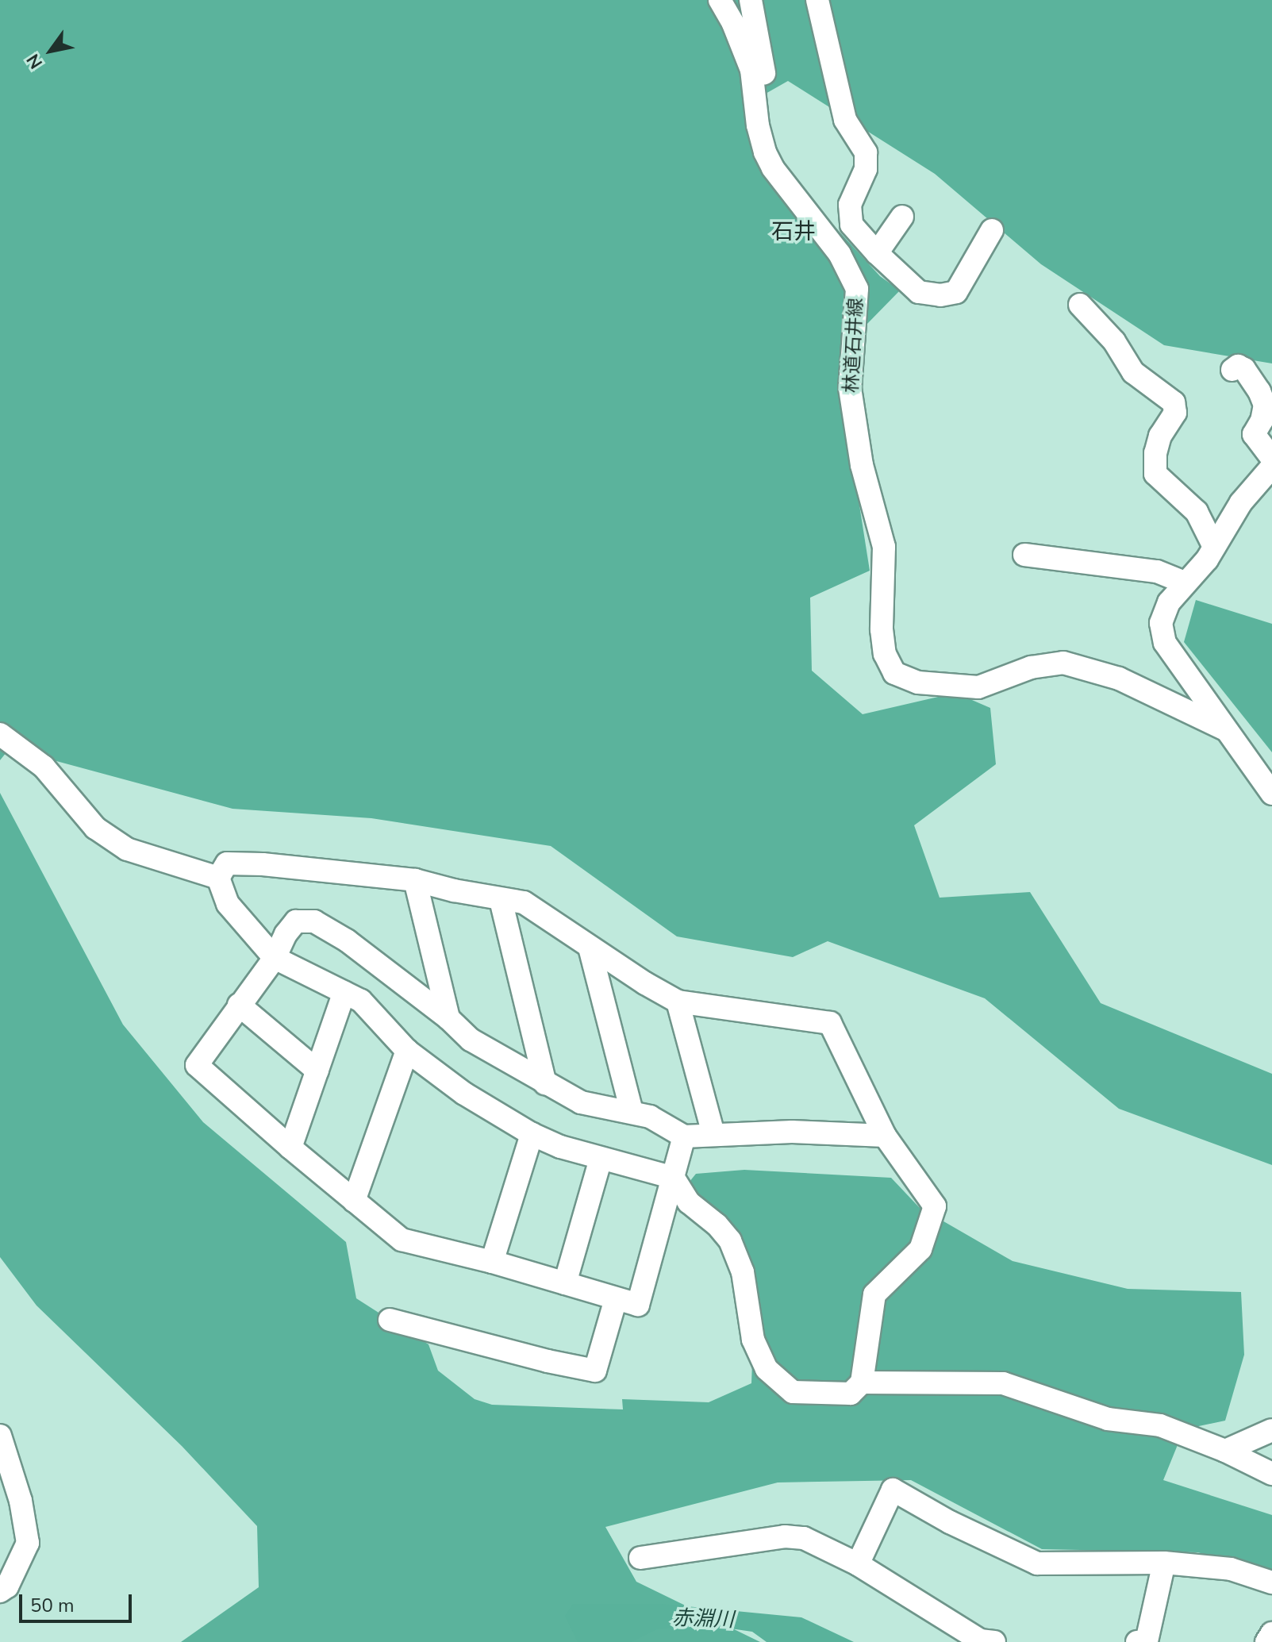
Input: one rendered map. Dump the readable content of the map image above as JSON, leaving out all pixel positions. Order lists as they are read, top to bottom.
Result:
{
  "streets": {
    "street": ["林道石井線"]
  },
  "districts": ["石井"],
  "water": ["赤淵川"],
  "scale_bar": "50 m",
  "north": "bottom left"
}
